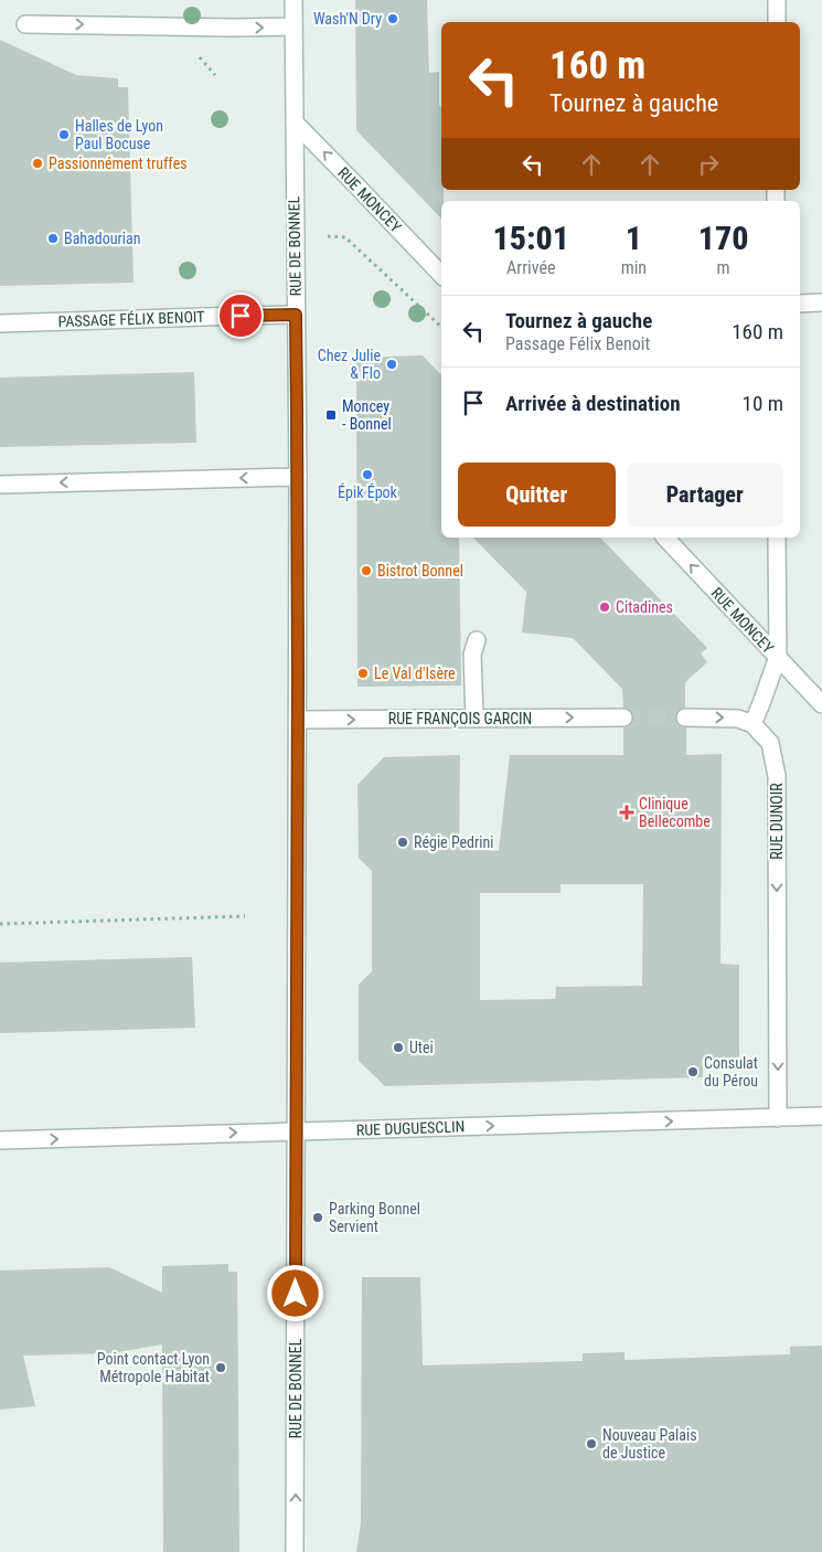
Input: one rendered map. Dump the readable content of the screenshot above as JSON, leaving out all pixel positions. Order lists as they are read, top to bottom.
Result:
{
  "streets": {
    "street": [
      "RUE MONCEY",
      "RUE DE BONNEL",
      "PASSAGE FÉLIX BENOIT",
      "RUE FRANÇOIS GARCIN",
      "RUE DUNOIR",
      "RUE DUGUESCLIN"
    ]
  },
  "crossings": [
    ["RUE MONCEY", "RUE DE BONNEL"],
    ["RUE DE BONNEL", "PASSAGE FÉLIX BENOIT"],
    ["RUE DE BONNEL", "RUE FRANÇOIS GARCIN"],
    ["RUE DE BONNEL", "RUE DUGUESCLIN"],
    ["RUE DUNOIR", "RUE DUGUESCLIN"]
  ],
  "one_way": [
    "RUE MONCEY",
    "RUE FRANÇOIS GARCIN",
    "RUE DUNOIR",
    "RUE DUGUESCLIN"
  ],
  "places": {
    "other": [
      "Wash'N Dry",
      "Halles de Lyon Paul Bocuse",
      "Passionnément truffes",
      "Bahadourian",
      "Chez Julie & Flo",
      "Épik Épok",
      "Bistrot Bonnel",
      "Citadines",
      "Le Val d'Isère",
      "Régie Pedrini",
      "Utei",
      "Consulat du Pérou",
      "Parking Bonnel Servient",
      "Point contact Lyon Métropole Habitat",
      "Nouveau Palais de Justice"
    ],
    "transit": ["Moncey - Bonnel"],
    "health": ["Clinique Bellecombe"]
  },
  "page": {
    "turn": ["160 m", "Tournez à gauche"],
    "eta": [
      "15:01",
      "Arrivée",
      "1",
      "min",
      "170",
      "m"
    ],
    "list": [
      {
        "name": "Tournez à gauche",
        "note": "Passage Félix Benoit",
        "value": "160 m"
      },
      {
        "name": "Arrivée à destination",
        "value": "10 m"
      }
    ],
    "buttons": ["Quitter", "Partager"]
  }
}
